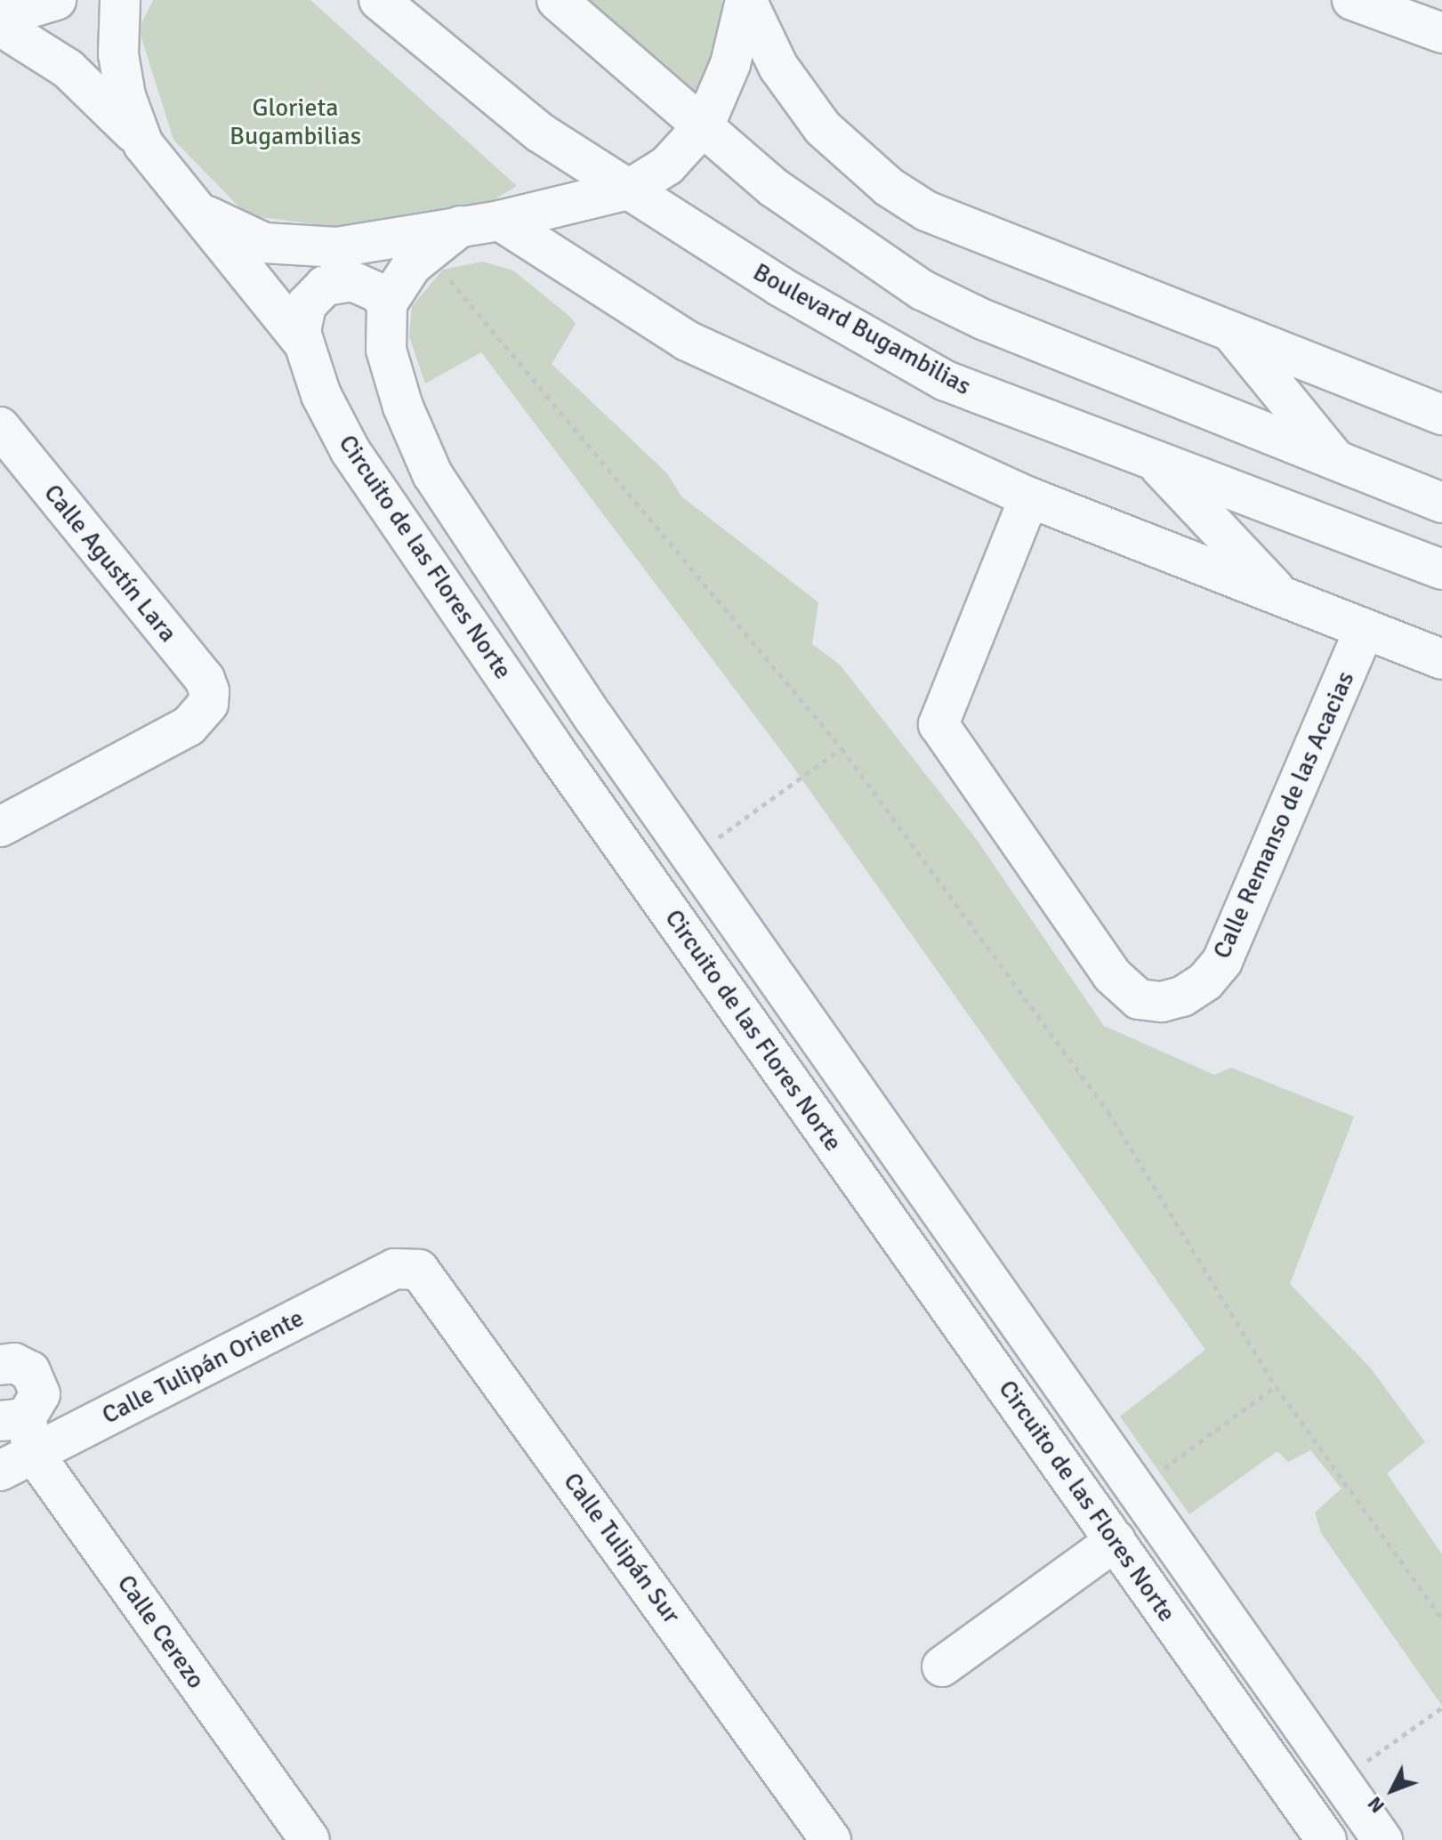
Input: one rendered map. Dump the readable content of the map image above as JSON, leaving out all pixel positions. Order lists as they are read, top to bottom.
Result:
{
  "streets": {
    "street": [
      "Boulevard Bugambilias",
      "Circuito de las Flores Norte",
      "Calle Agustín Lara",
      "Calle Remanso de las Acacias",
      "Calle Tulipán Oriente",
      "Calle Tulipán Sur",
      "Calle Cerezo"
    ]
  },
  "crossings": [
    ["Calle Tulipán Oriente", "Calle Tulipán Sur"],
    ["Calle Tulipán Oriente", "Calle Cerezo"]
  ],
  "parks": ["Glorieta Bugambilias"],
  "north": "bottom left"
}
